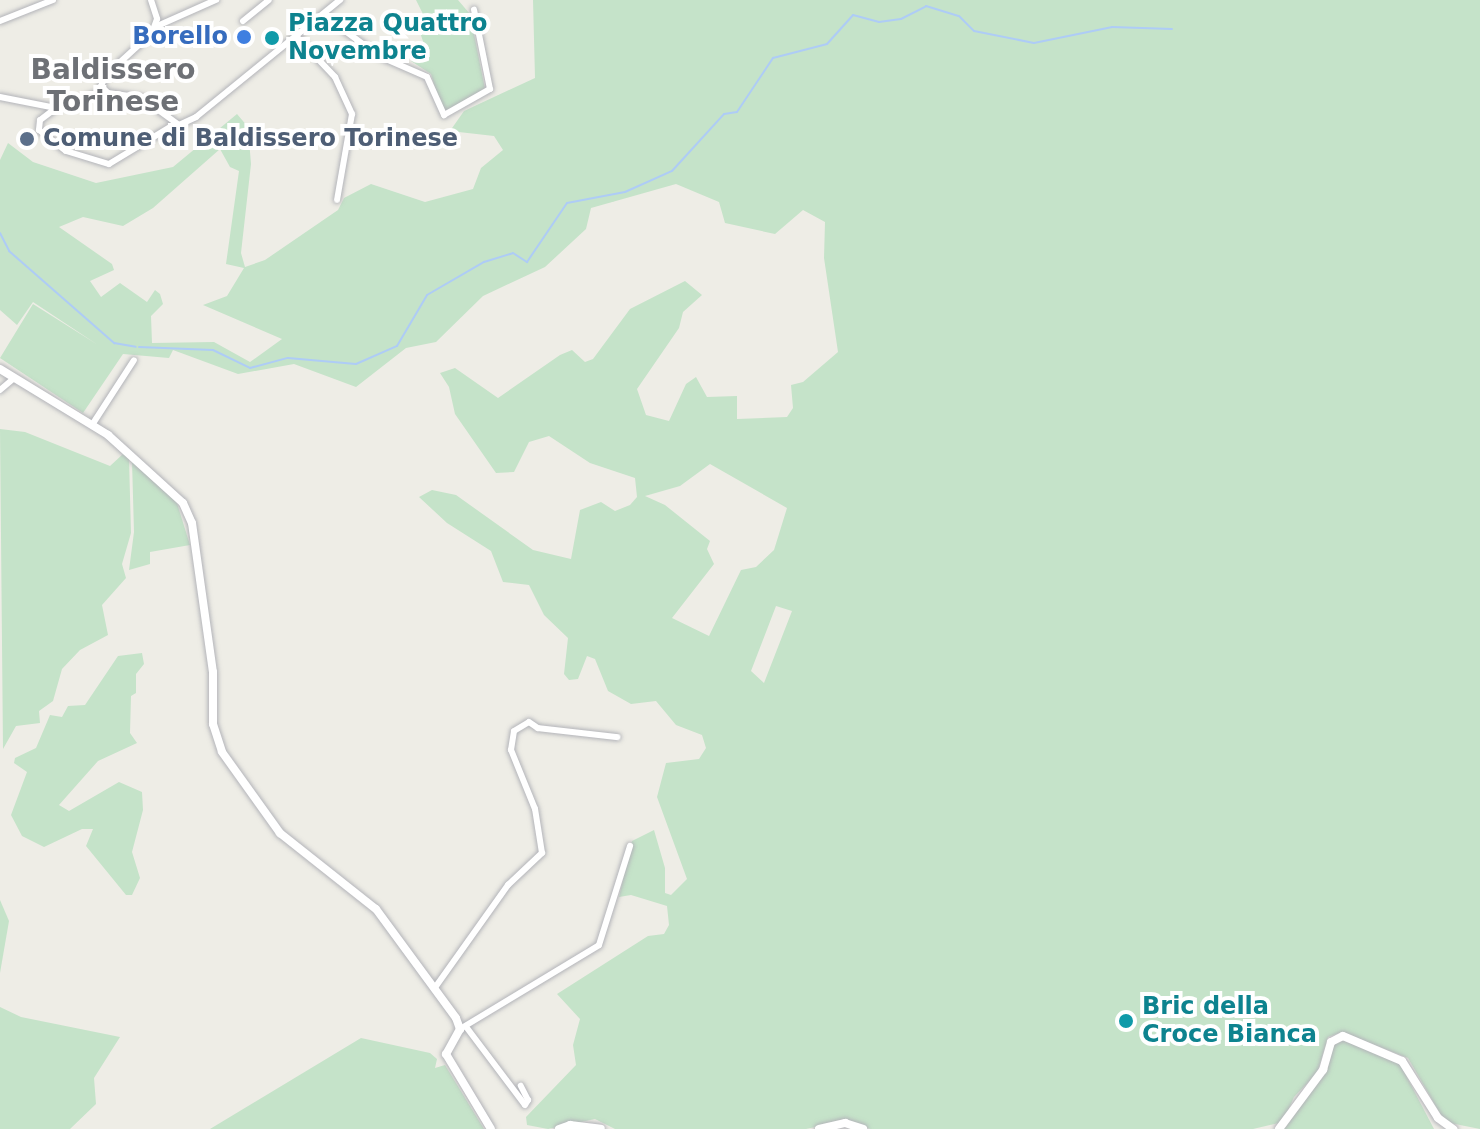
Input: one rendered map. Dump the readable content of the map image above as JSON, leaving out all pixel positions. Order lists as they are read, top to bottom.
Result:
{
  "districts": ["Baldissero Torinese"],
  "places": [
    "Borello",
    "Piazza Quattro Novembre",
    "Comune di Baldissero Torinese",
    "Bric della Croce Bianca"
  ]
}
